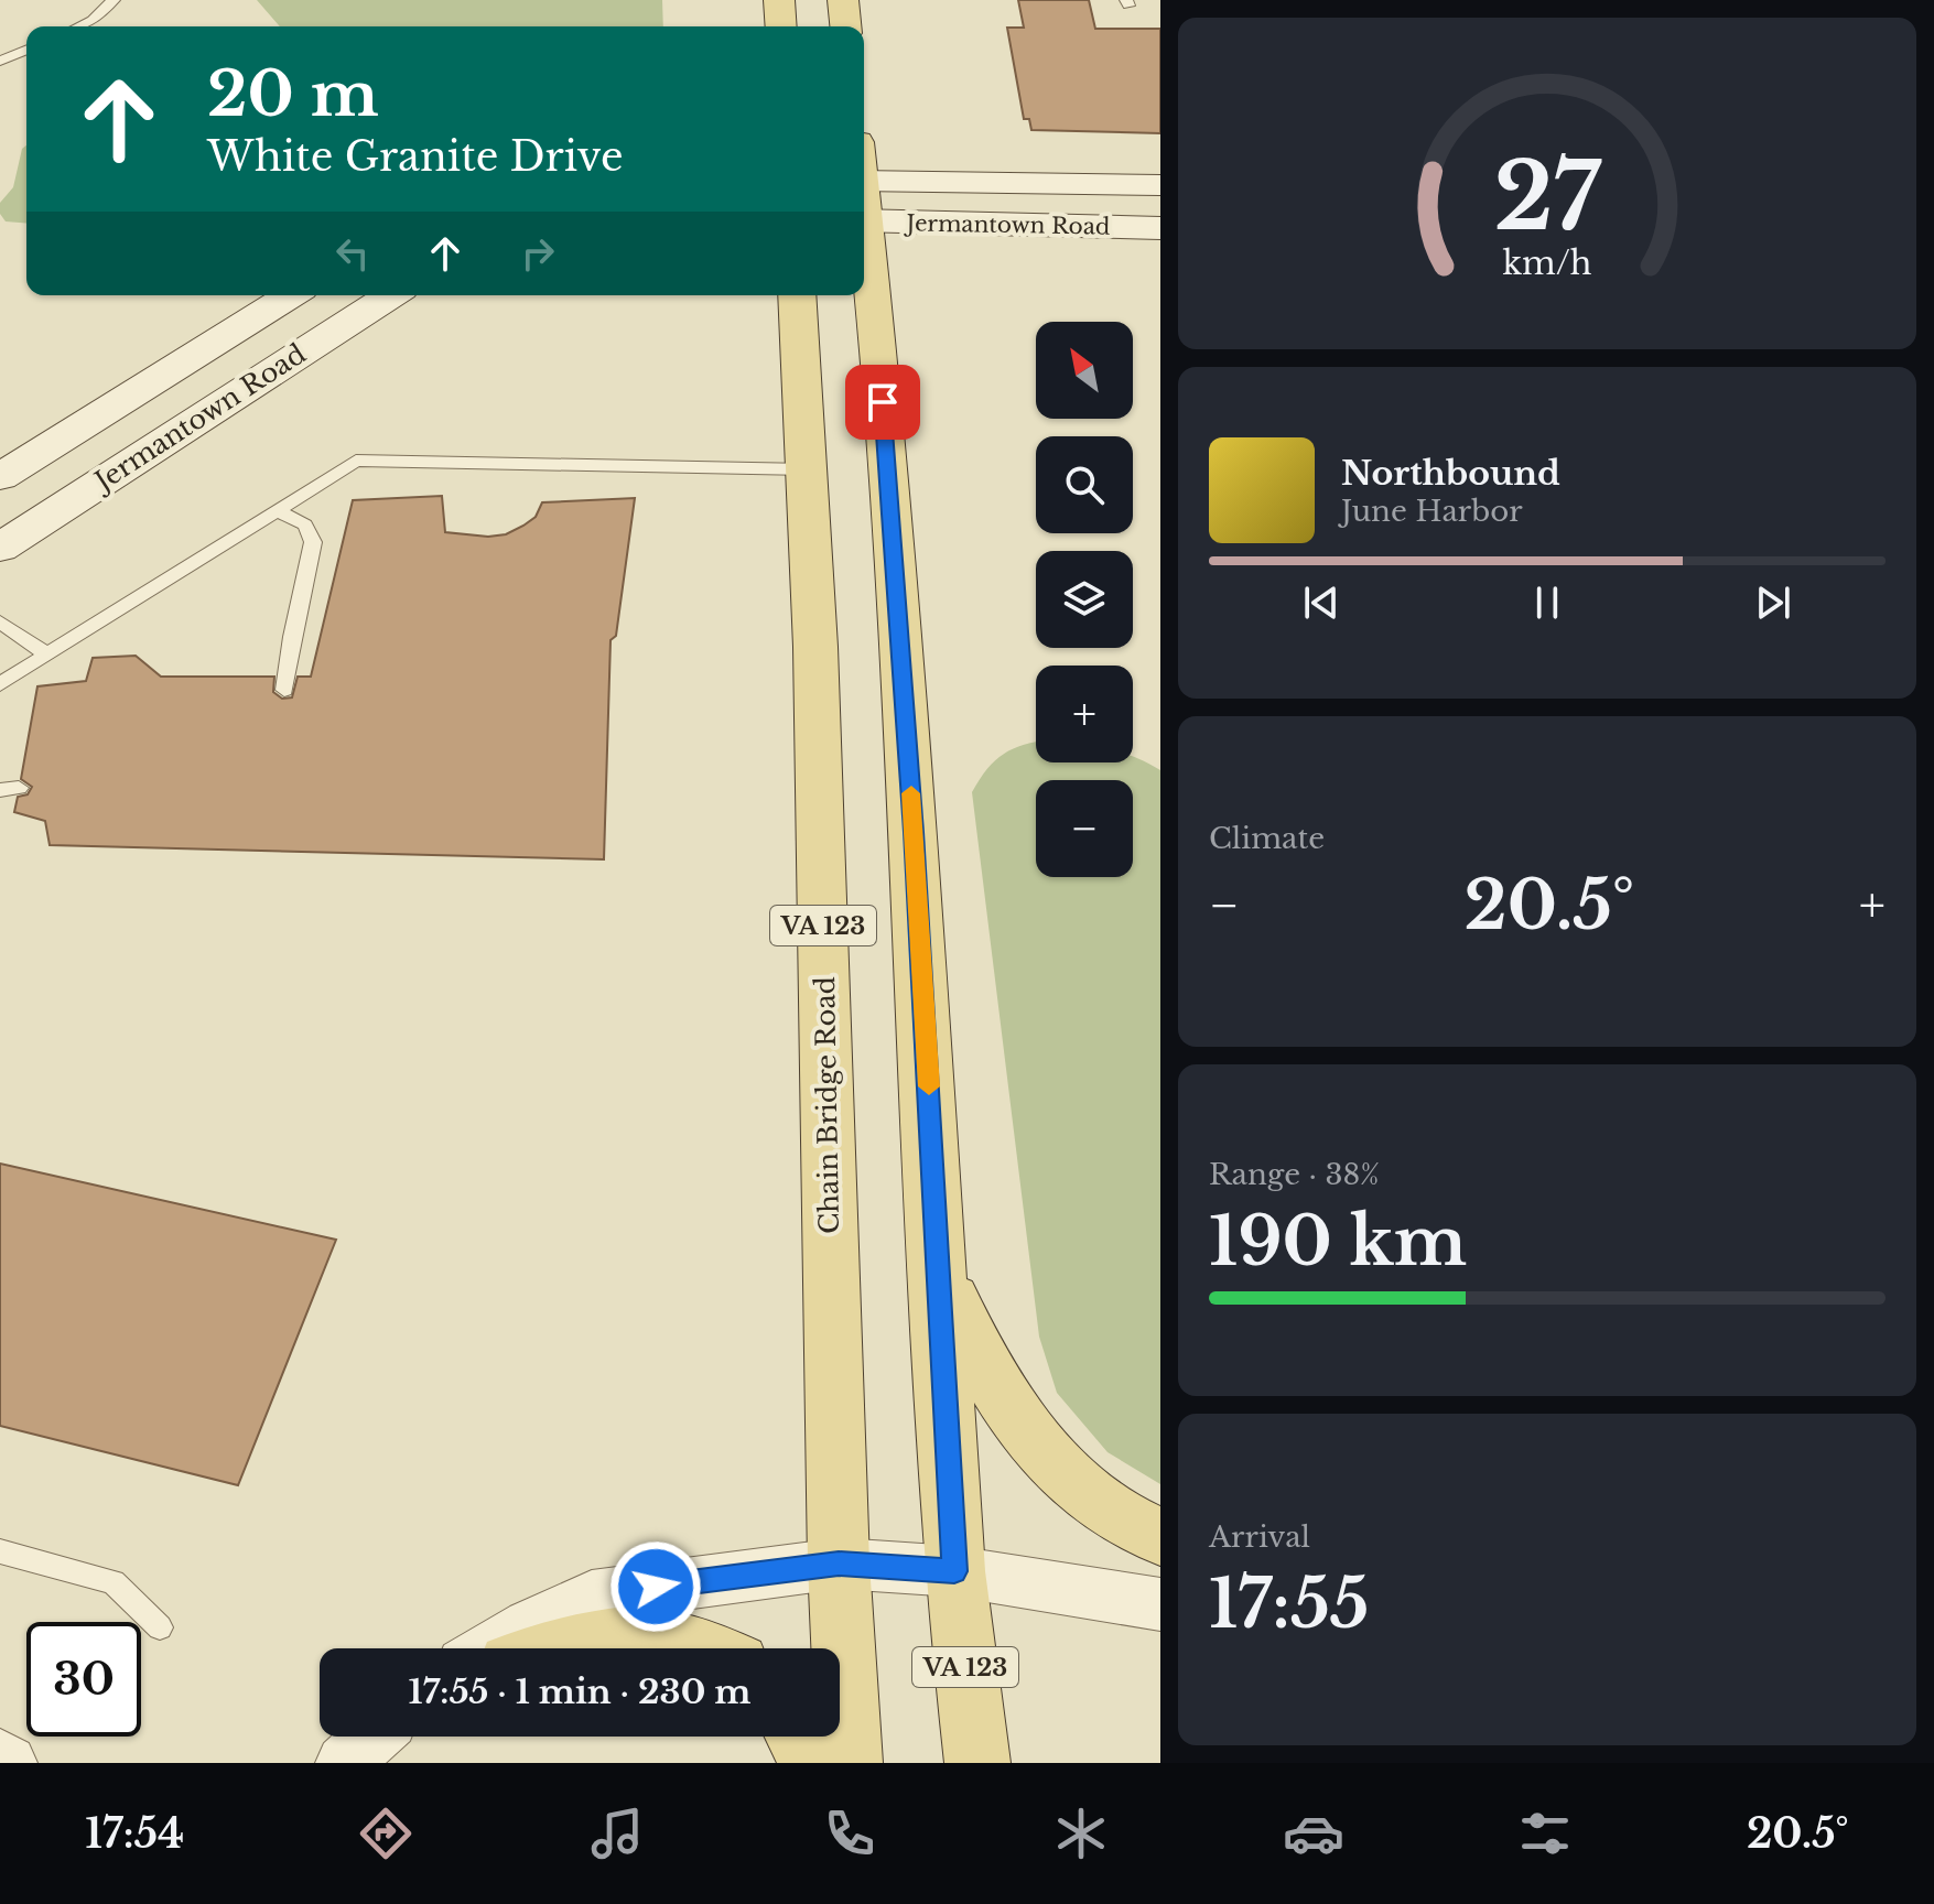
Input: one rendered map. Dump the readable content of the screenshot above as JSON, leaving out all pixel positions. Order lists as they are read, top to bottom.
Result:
{
  "streets": {
    "main road": ["Jermantown Road", "VA 123", "Chain Bridge Road"]
  },
  "north": "top left",
  "page": {
    "turn": ["20 m", "White Granite Drive"],
    "map_buttons": ["+", "−"],
    "song": ["Northbound", "June Harbor"],
    "tile": [
      "Climate",
      ["Range · 38%", "190 km"],
      ["Arrival", "17:55"]
    ],
    "heat": ["−", "20.5°", "+"],
    "limit": "30",
    "trip": "17:55 · 1 min · 230 m",
    "tabs": ["17:54", "20.5°"],
    "gauge": ["27", "km/h"]
  }
}
